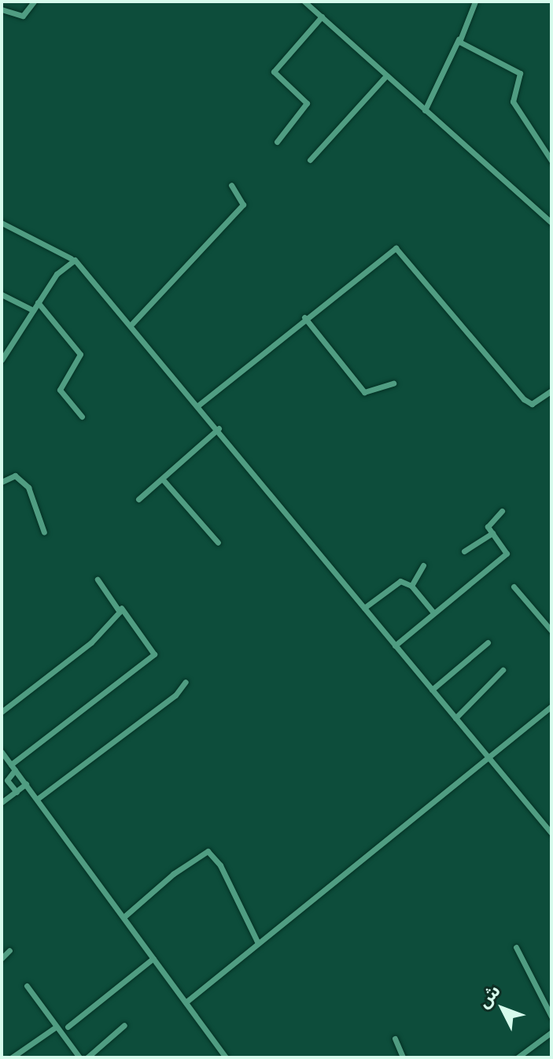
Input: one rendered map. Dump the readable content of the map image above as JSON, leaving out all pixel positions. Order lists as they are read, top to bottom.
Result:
{
  "north": "top left"
}
